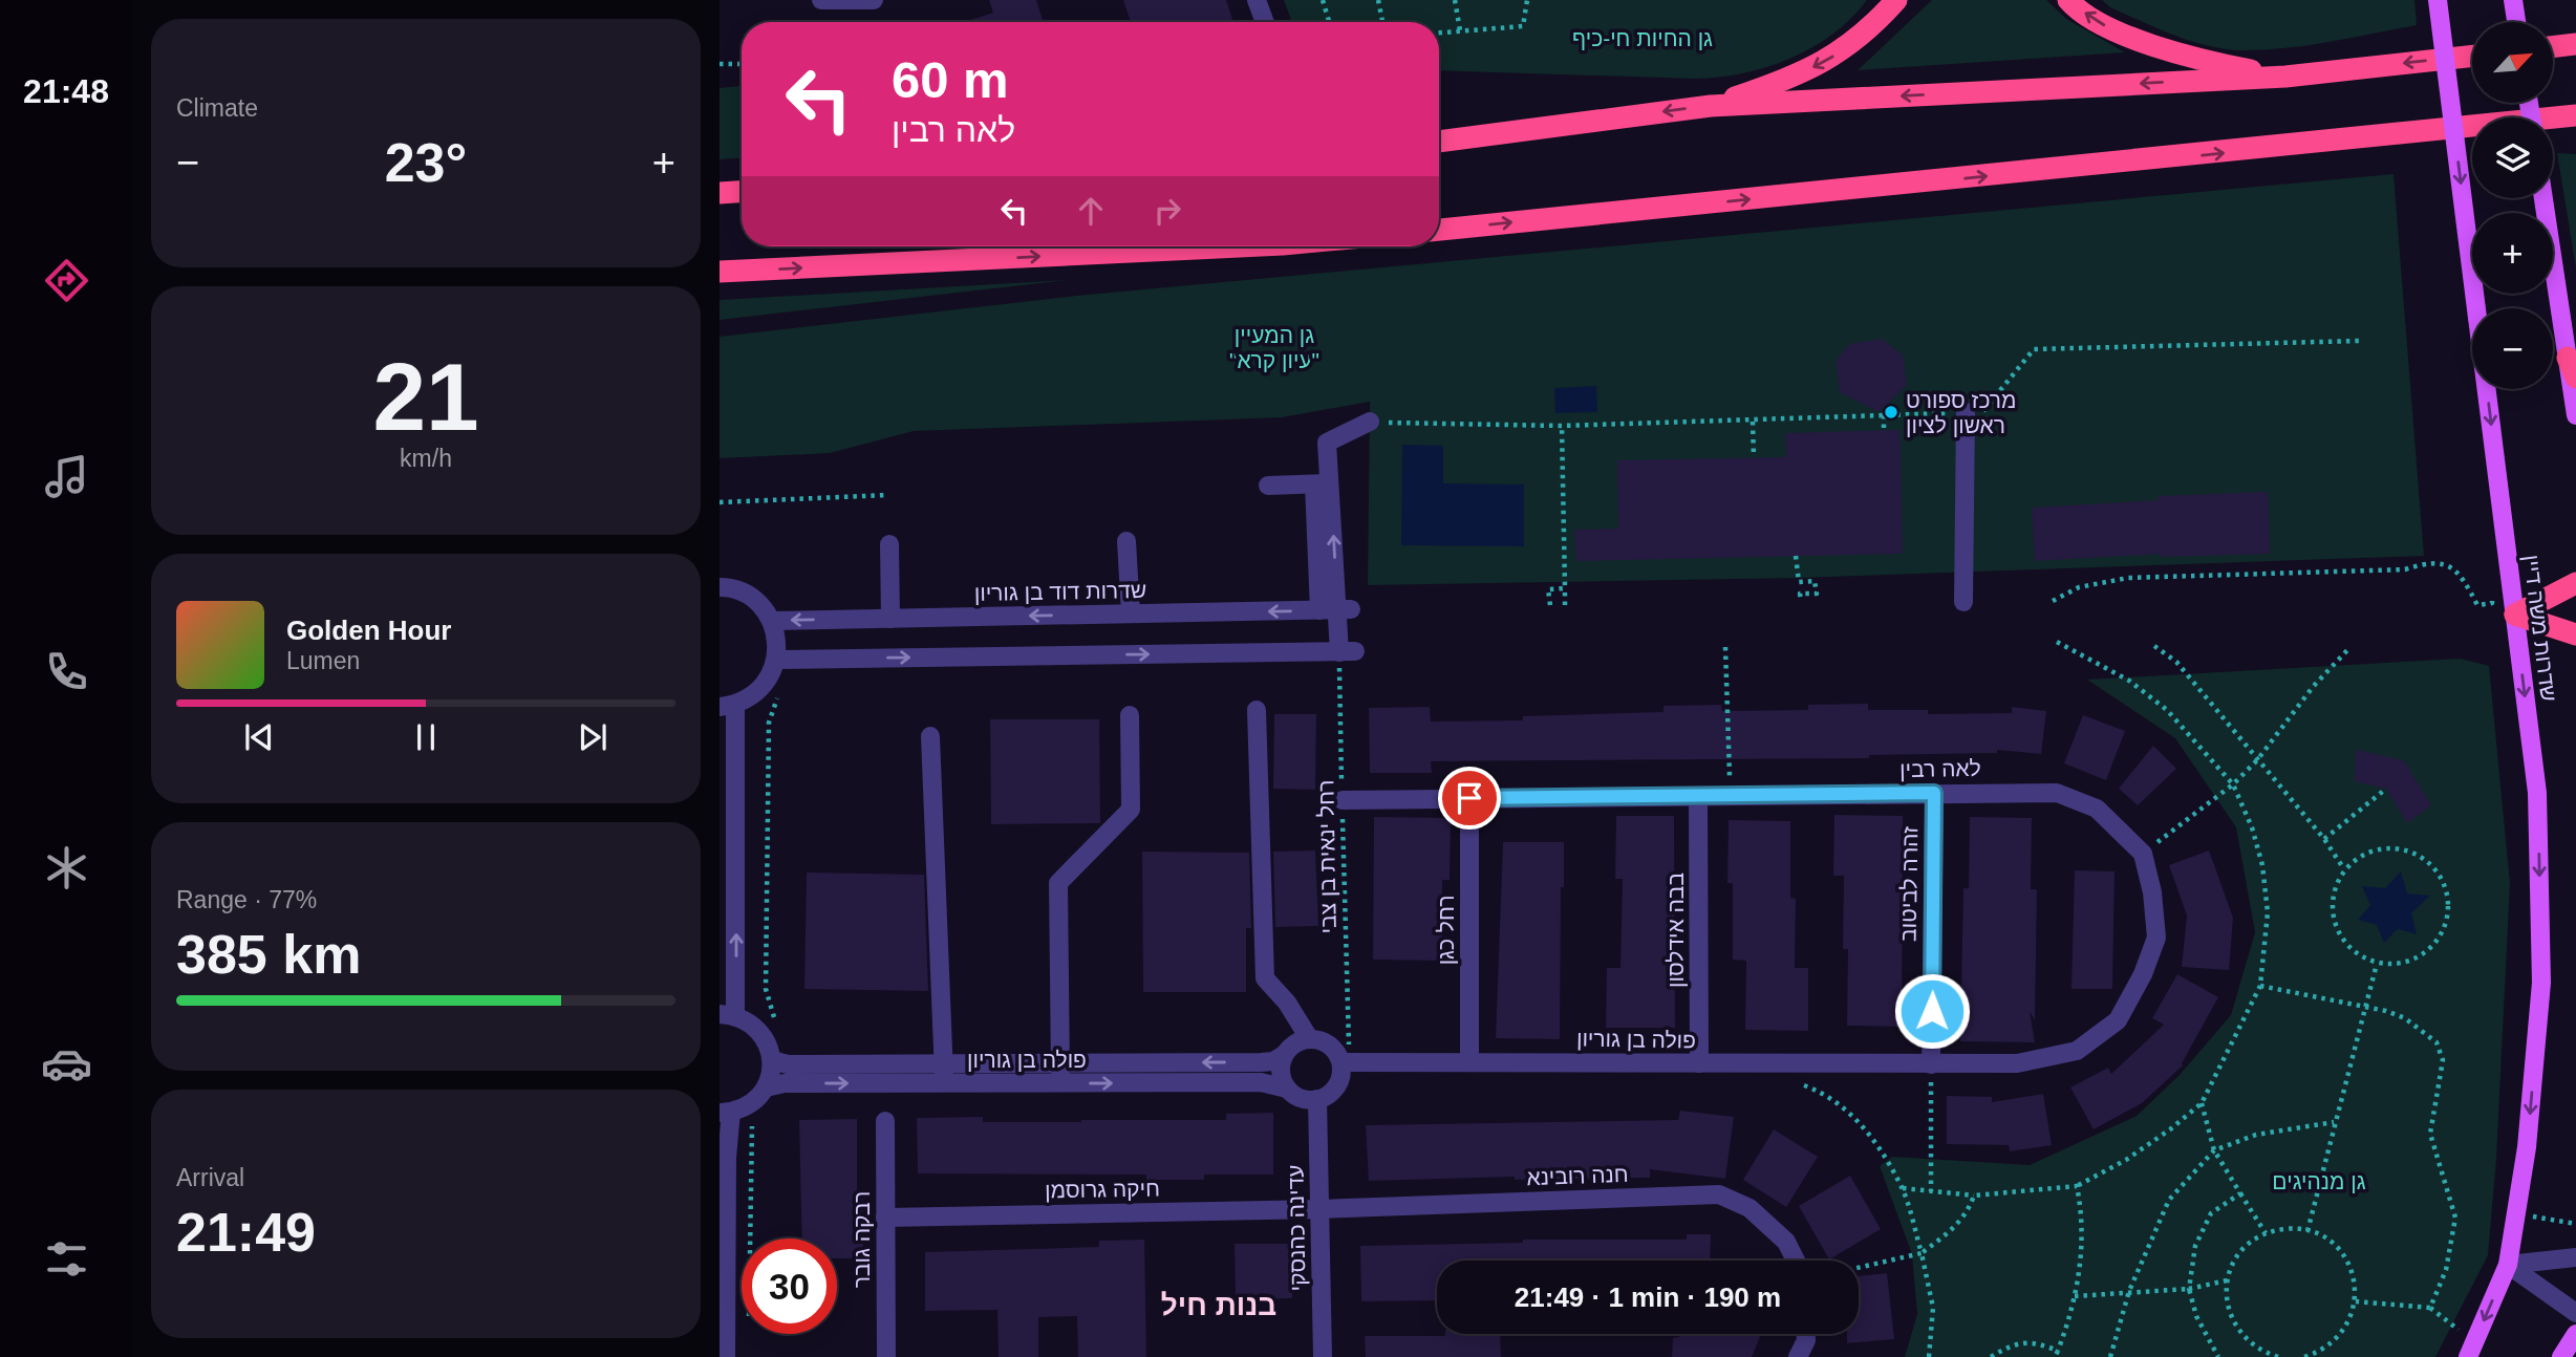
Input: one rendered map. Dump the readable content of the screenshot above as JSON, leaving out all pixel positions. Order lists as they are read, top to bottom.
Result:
{
  "streets": {
    "main road": ["שדרות משה דיין"],
    "street": [
      "שדרות דוד בן גוריון",
      "לאה רבין",
      "זהרה לביטוב",
      "רחל כגן",
      "בבה אידלסון",
      "פולה בן גוריון",
      "חנה רובינא",
      "חיקה גרוסמן",
      "עדינה כהנסקי",
      "רבקה גובר"
    ],
    "path": ["רחל ינאית בן צבי"]
  },
  "crossings": [
    ["לאה רבין", "רחל ינאית בן צבי"],
    ["לאה רבין", "זהרה לביטוב"],
    ["לאה רבין", "רחל כגן"],
    ["לאה רבין", "בבה אידלסון"],
    ["רחל ינאית בן צבי", "פולה בן גוריון"],
    ["רחל ינאית בן צבי", "עדינה כהנסקי"],
    ["זהרה לביטוב", "פולה בן גוריון"],
    ["רחל כגן", "פולה בן גוריון"],
    ["בבה אידלסון", "פולה בן גוריון"],
    ["פולה בן גוריון", "עדינה כהנסקי"],
    ["חנה רובינא", "חיקה גרוסמן"],
    ["חנה רובינא", "עדינה כהנסקי"],
    ["חיקה גרוסמן", "עדינה כהנסקי"],
    ["חיקה גרוסמן", "רבקה גובר"]
  ],
  "one_way": ["שדרות משה דיין"],
  "districts": ["בנות חיל"],
  "parks": ["גן החיות חי-כיף", "גן המעיין \"עיון קרא\"", "גן מנהיגים"],
  "places": ["מרכז ספורט ראשון לציון"],
  "north": "top right",
  "page": {
    "tabs": "21:48",
    "tile": [
      "Climate",
      ["21", "km/h"],
      ["Range · 77%", "385 km"],
      ["Arrival", "21:49"]
    ],
    "map_buttons": ["+", "−"],
    "turn": ["60 m", "לאה רבין"],
    "heat": ["−", "23°", "+"],
    "song": ["Golden Hour", "Lumen"],
    "limit": "30",
    "trip": "21:49 · 1 min · 190 m"
  }
}
